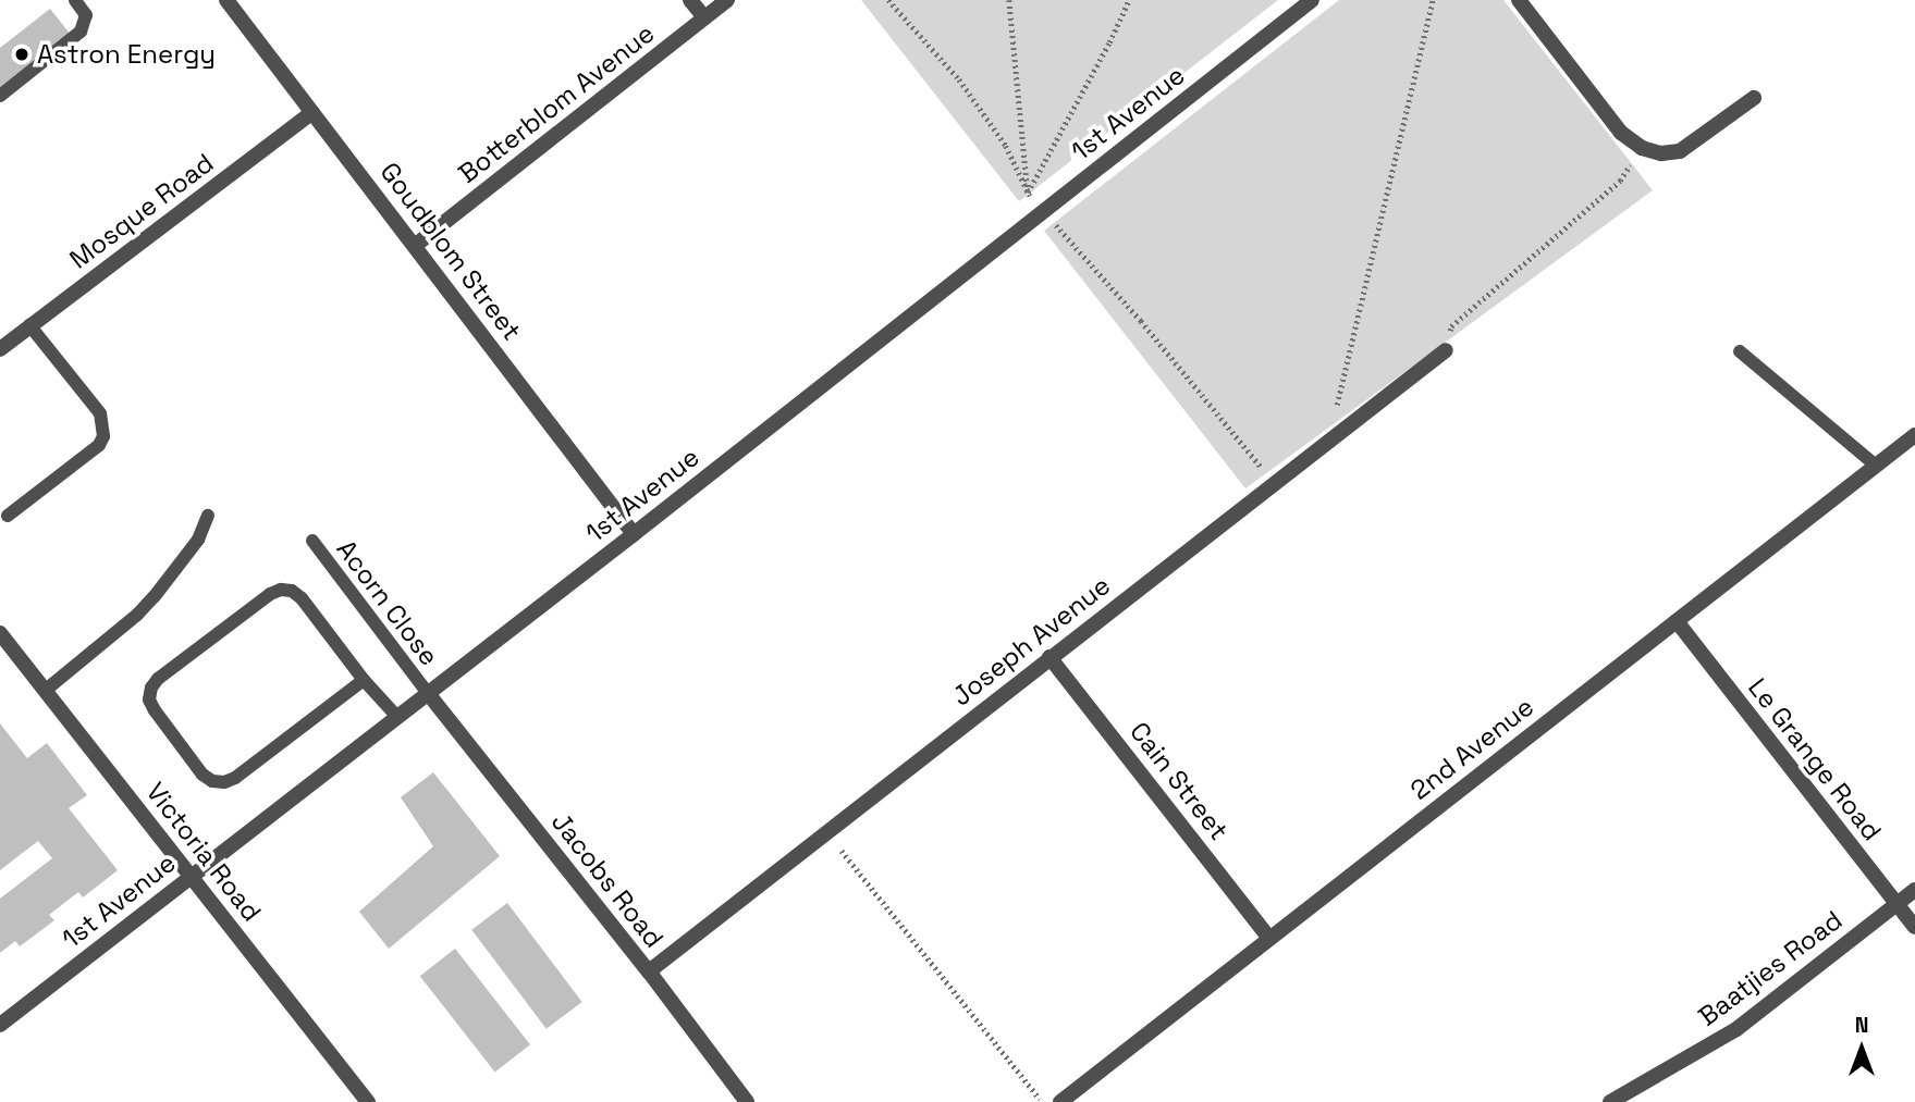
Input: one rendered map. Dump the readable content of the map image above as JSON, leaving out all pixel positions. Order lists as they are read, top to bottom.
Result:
{
  "streets": {
    "street": [
      "Botterblom Avenue",
      "1st Avenue",
      "Mosque Road",
      "Goudblom Street",
      "Joseph Avenue",
      "2nd Avenue",
      "Le Grange Road",
      "Cain Street",
      "Victoria Road",
      "Jacobs Road",
      "Baatjies Road"
    ],
    "lane": ["Acorn Close"]
  },
  "crossings": [
    ["Botterblom Avenue", "Goudblom Street"],
    ["1st Avenue", "Goudblom Street"],
    ["1st Avenue", "Acorn Close"],
    ["1st Avenue", "Victoria Road"],
    ["1st Avenue", "Jacobs Road"],
    ["Mosque Road", "Goudblom Street"],
    ["Acorn Close", "Jacobs Road"],
    ["Joseph Avenue", "Cain Street"],
    ["Joseph Avenue", "Jacobs Road"],
    ["2nd Avenue", "Le Grange Road"],
    ["2nd Avenue", "Cain Street"],
    ["Le Grange Road", "Baatjies Road"]
  ],
  "places": ["Astron Energy"],
  "north": "top"
}
